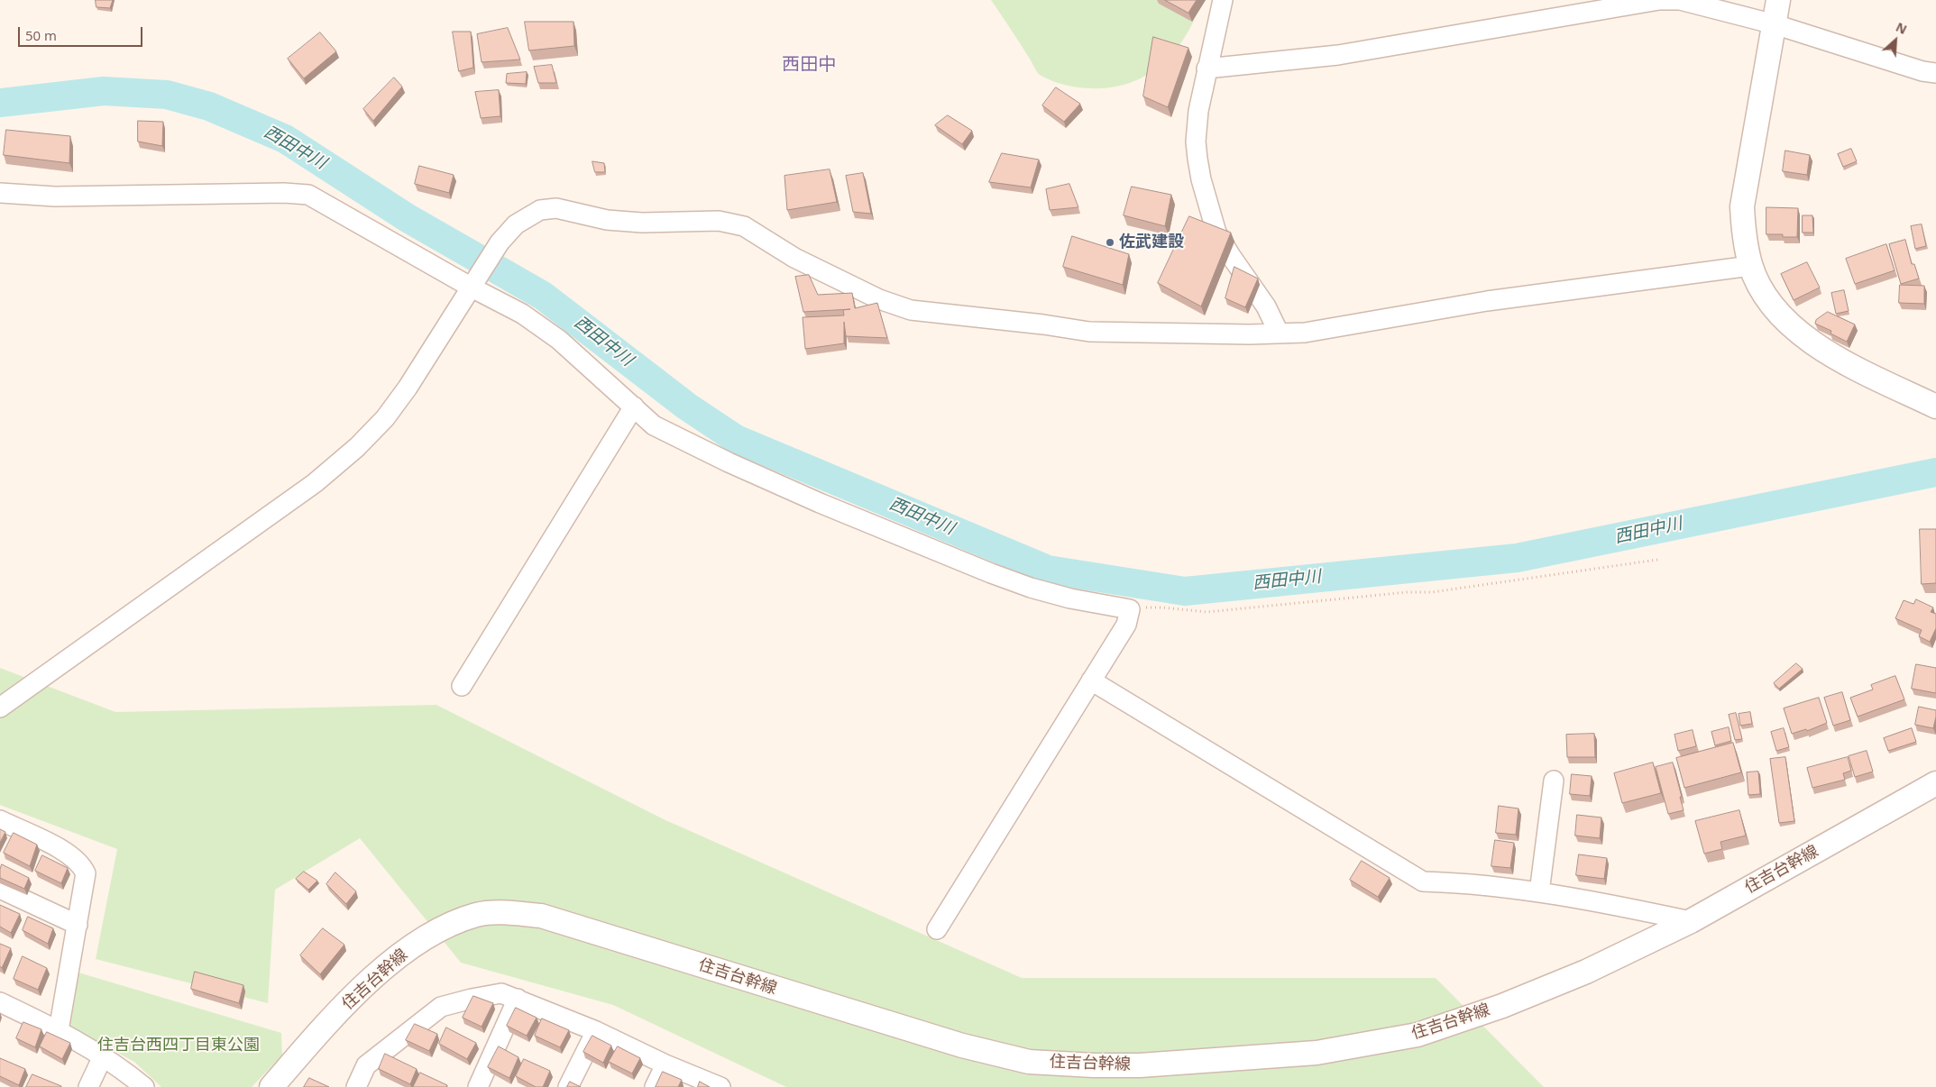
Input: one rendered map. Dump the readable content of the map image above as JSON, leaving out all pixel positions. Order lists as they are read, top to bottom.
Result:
{
  "streets": {
    "street": ["住吉台幹線"]
  },
  "districts": ["西田中"],
  "water": ["西田中川"],
  "parks": ["住吉台西四丁目東公園"],
  "places": ["佐武建設"],
  "scale_bar": "50 m",
  "north": "top right"
}
